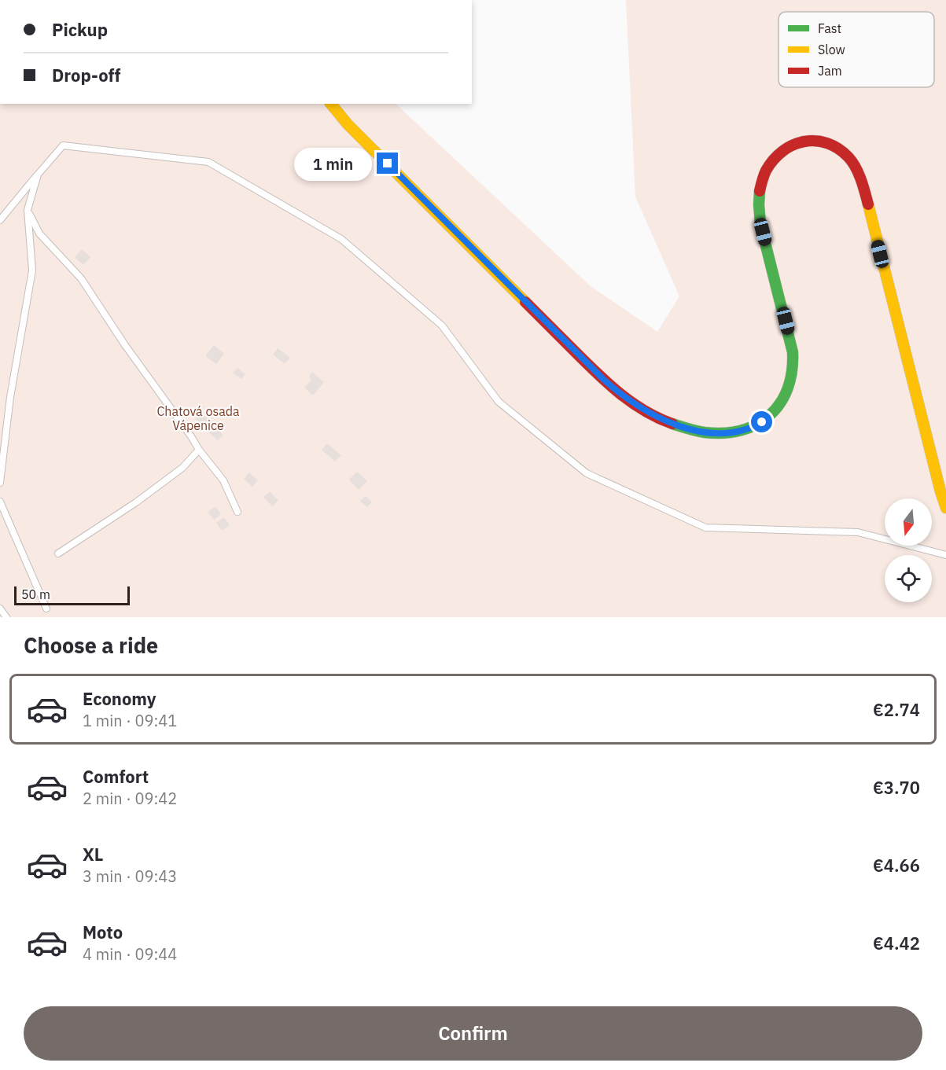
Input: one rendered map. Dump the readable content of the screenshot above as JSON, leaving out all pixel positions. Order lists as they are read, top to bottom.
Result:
{
  "parks": ["Chatová osada Vápenice"],
  "legend": ["Fast", "Slow", "Jam"],
  "scale_bar": "50 m",
  "north": "bottom",
  "page": {
    "banner": ["Pickup", "Drop-off"],
    "bubble": "1 min",
    "scale": "50 m",
    "heading": "Choose a ride",
    "list": [
      {
        "name": "Economy",
        "note": "1 min · 09:41",
        "value": "€2.74"
      },
      {
        "name": "Comfort",
        "note": "2 min · 09:42",
        "value": "€3.70"
      },
      {
        "name": "XL",
        "note": "3 min · 09:43",
        "value": "€4.66"
      },
      {
        "name": "Moto",
        "note": "4 min · 09:44",
        "value": "€4.42"
      }
    ],
    "buttons": "Confirm"
  }
}
